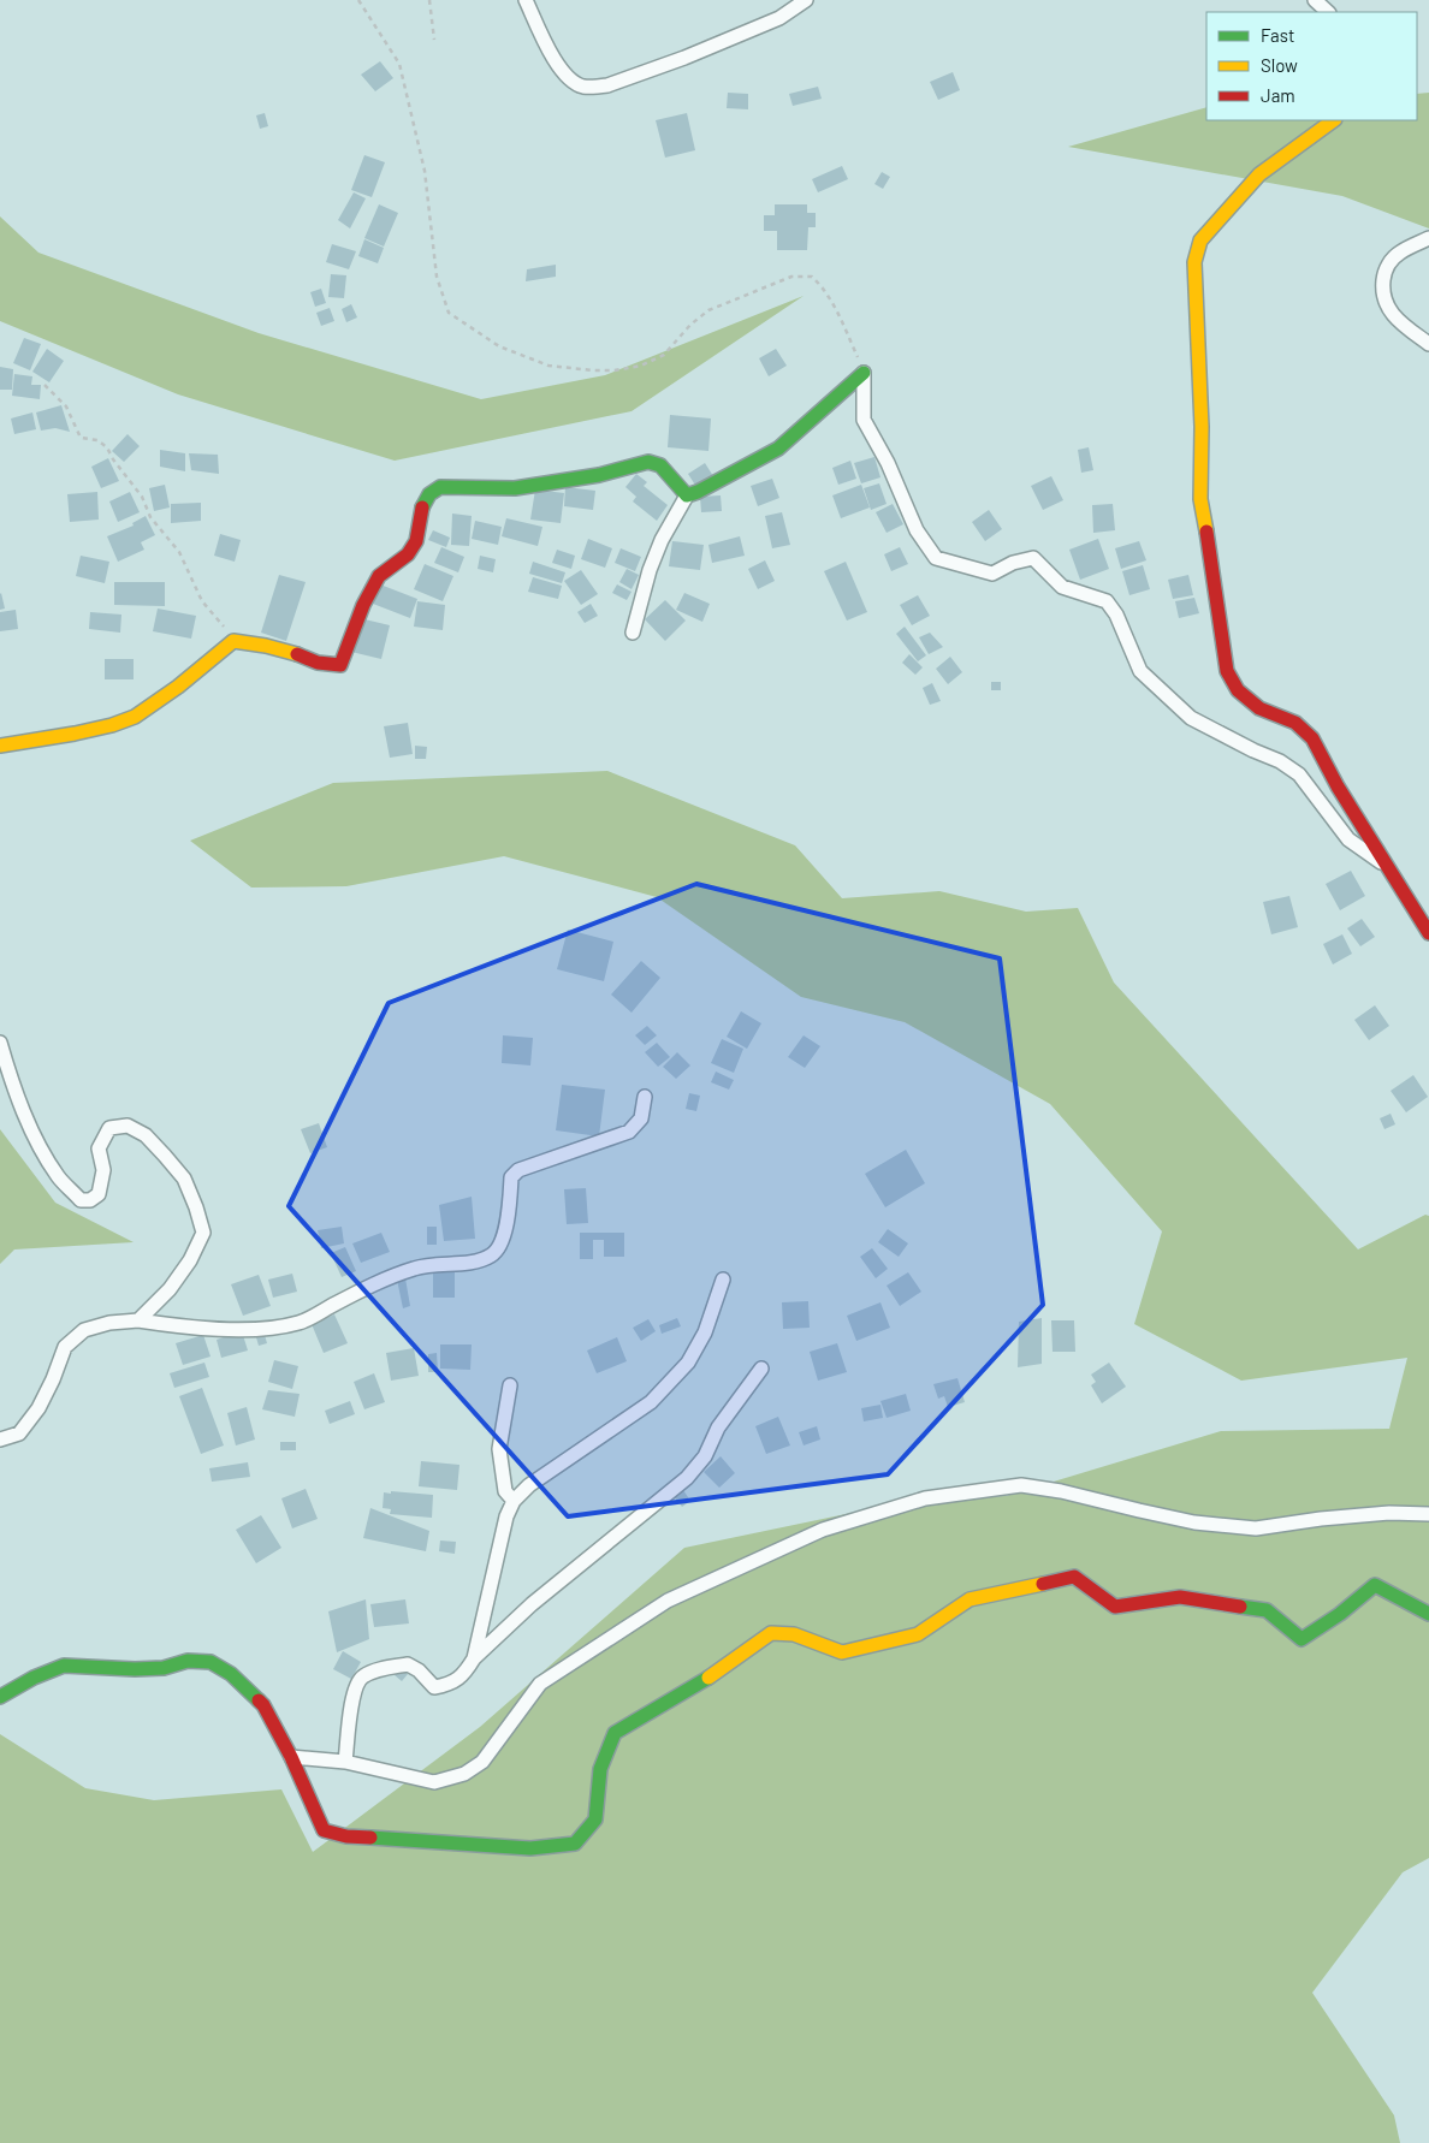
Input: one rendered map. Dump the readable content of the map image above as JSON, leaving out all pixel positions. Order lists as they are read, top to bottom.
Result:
{
  "legend": ["Fast", "Slow", "Jam"]
}
